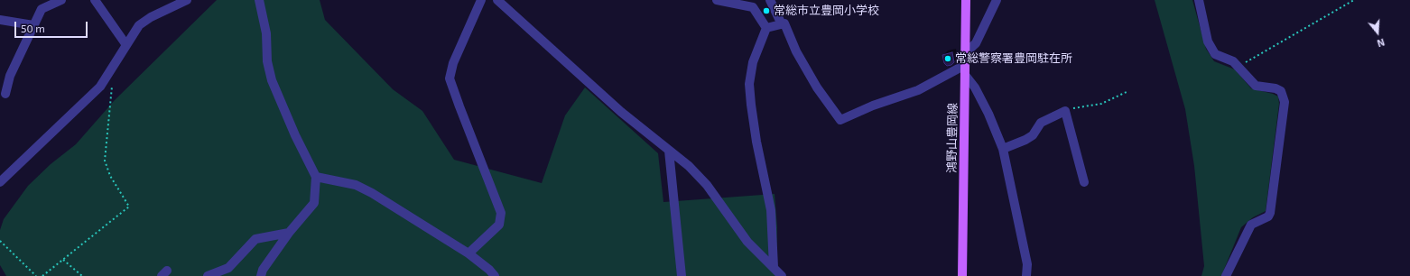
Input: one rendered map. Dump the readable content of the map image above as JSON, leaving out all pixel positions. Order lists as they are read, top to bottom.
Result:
{
  "streets": {
    "main road": ["鴻野山豊岡線"]
  },
  "places": ["常総市立豊岡小学校", "常総警察署豊岡駐在所"],
  "scale_bar": "50 m",
  "north": "bottom"
}
